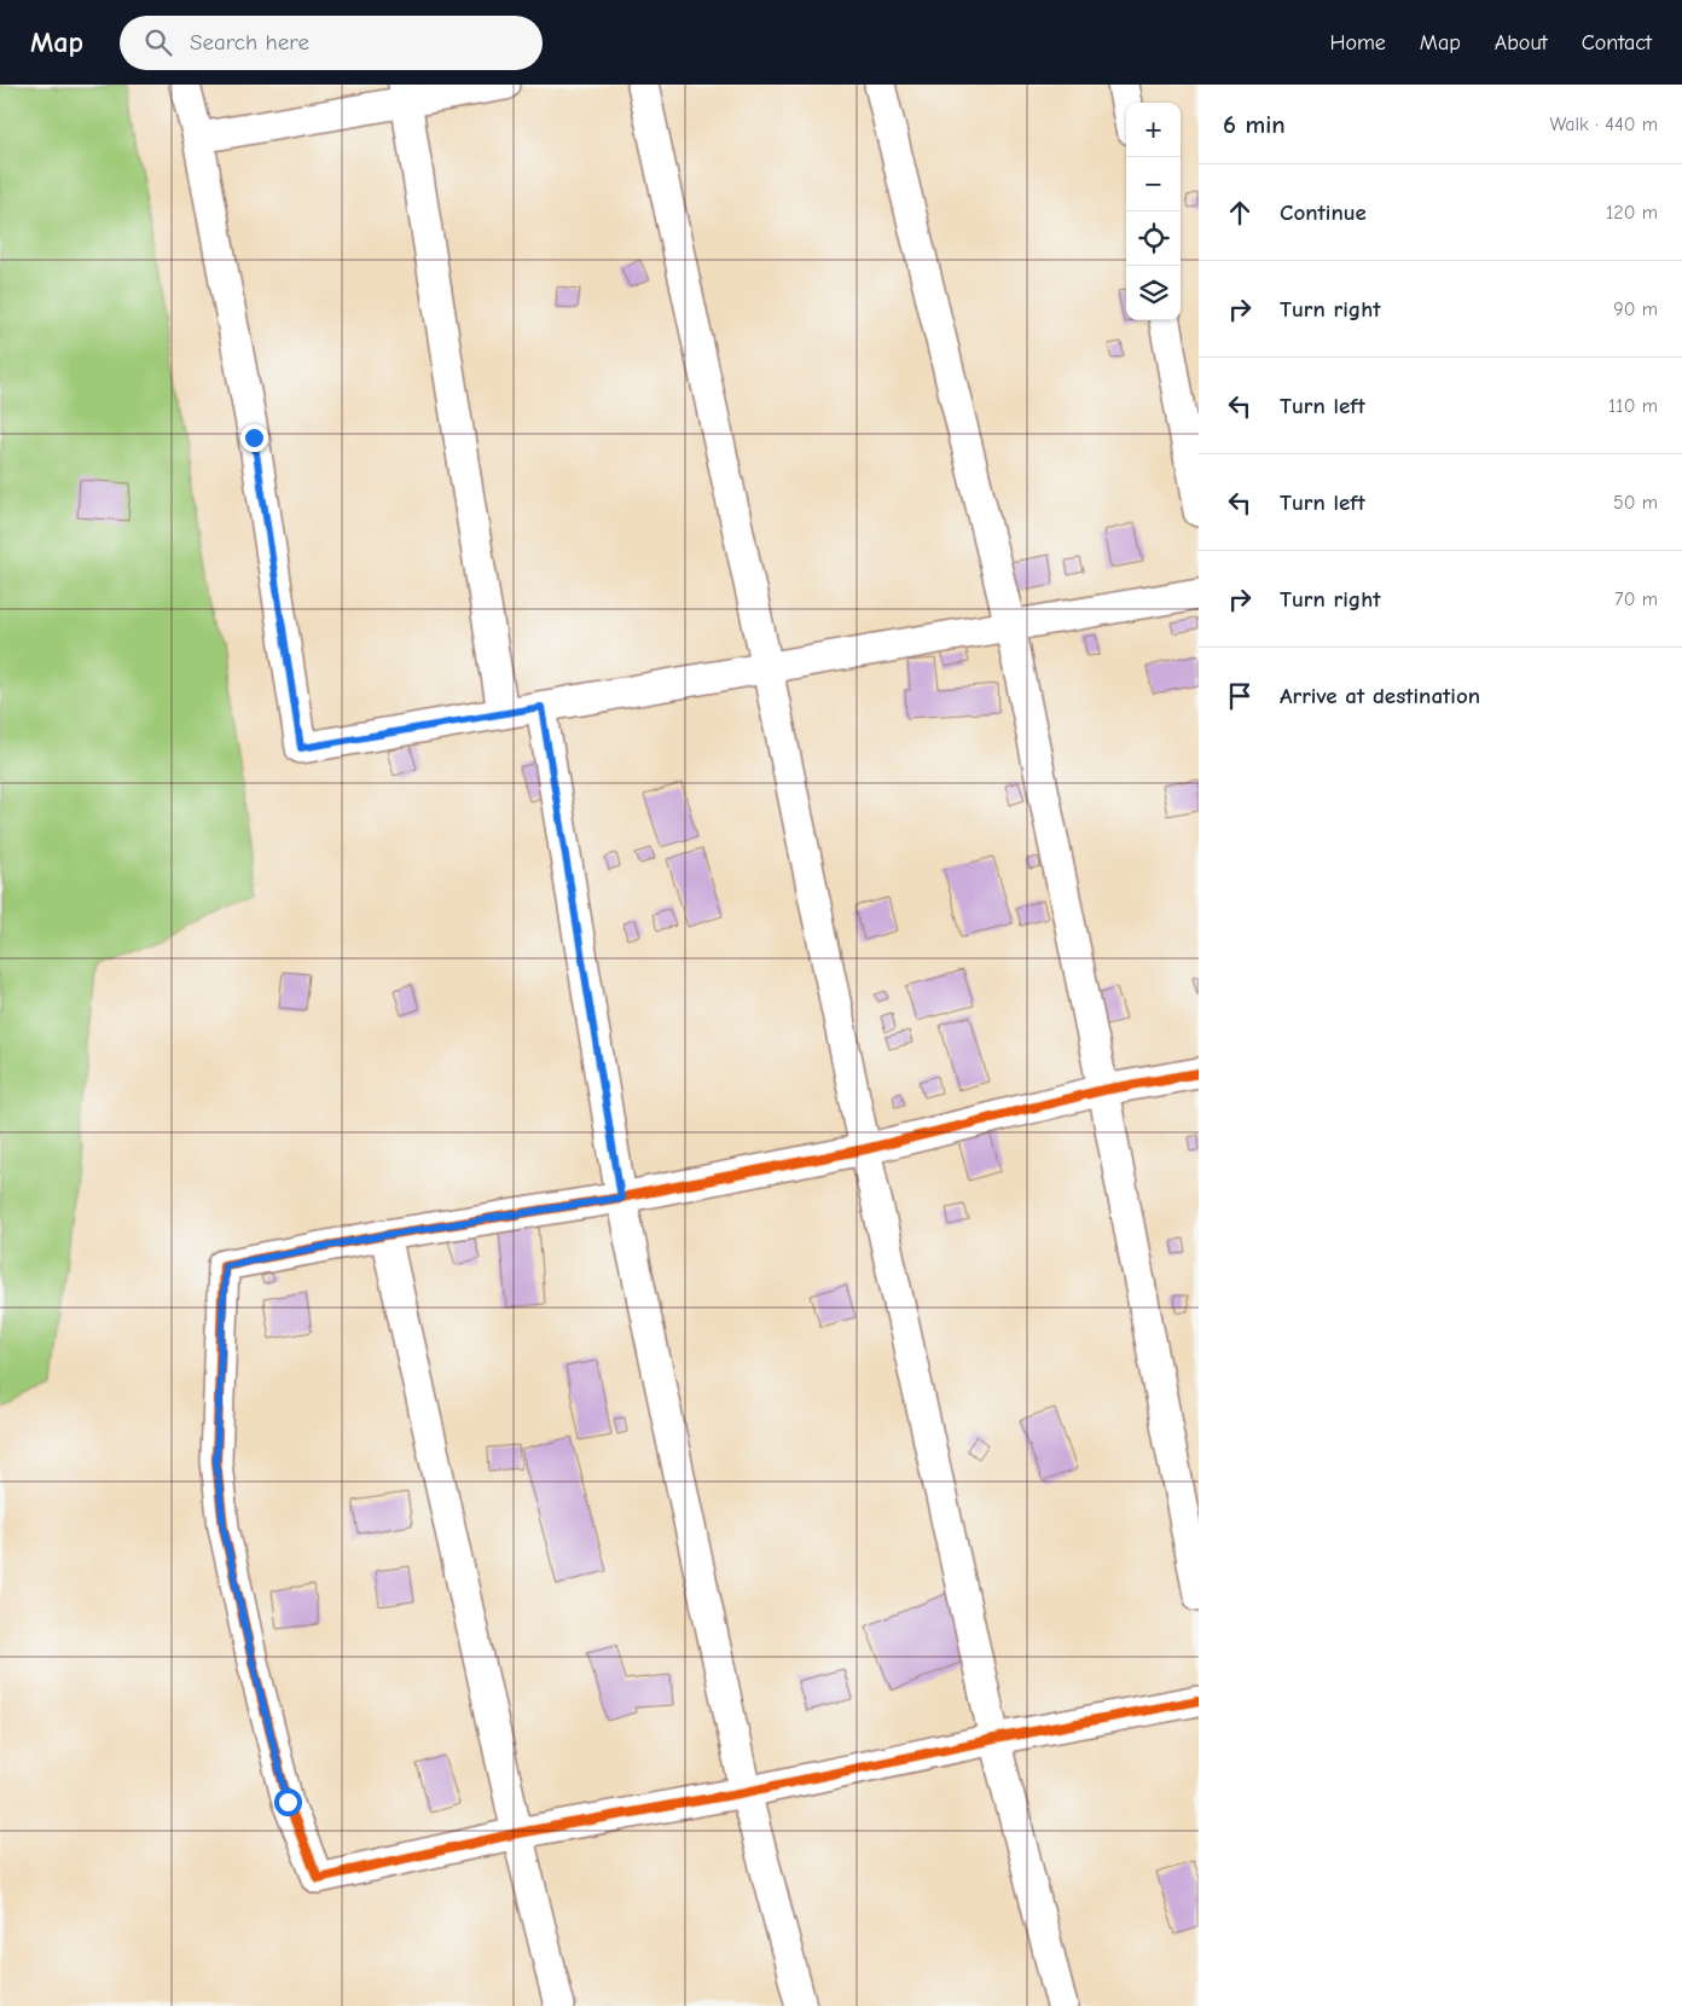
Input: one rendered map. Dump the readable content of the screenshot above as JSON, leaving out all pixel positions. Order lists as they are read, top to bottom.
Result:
{
  "page": {
    "header": "Map",
    "search": "Search here",
    "nav": [
      "Home",
      "Map",
      "About",
      "Contact"
    ],
    "heading": ["6 min", "Walk · 440 m"],
    "map_buttons": ["+", "−"],
    "list": [
      ["Continue", "120 m"],
      ["Turn right", "90 m"],
      ["Turn left", "110 m"],
      ["Turn left", "50 m"],
      ["Turn right", "70 m"],
      "Arrive at destination"
    ]
  }
}
